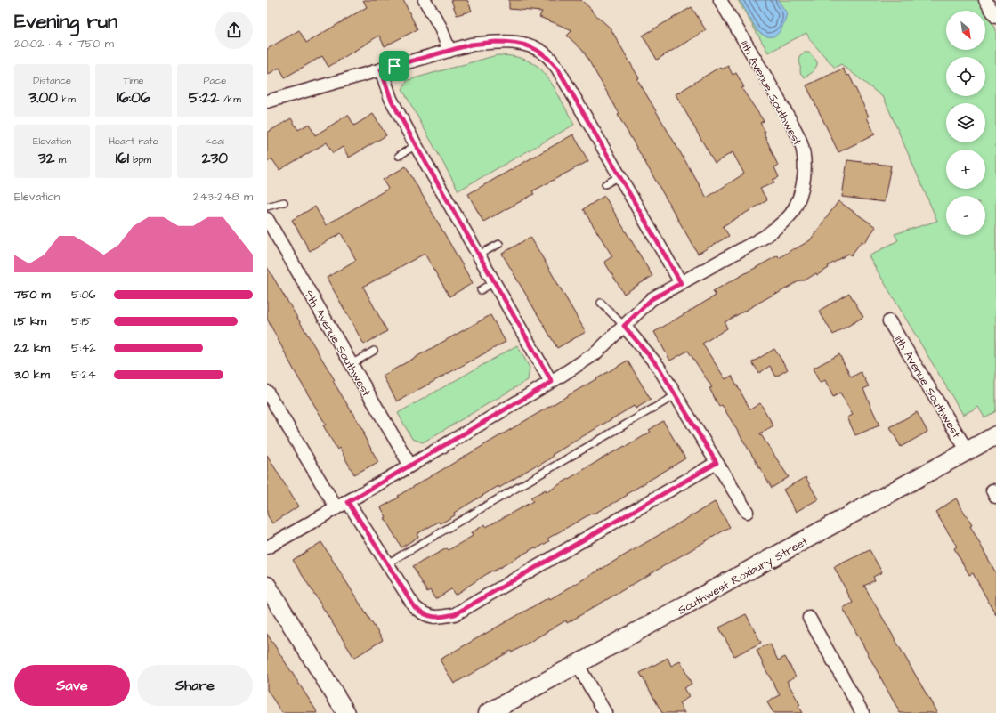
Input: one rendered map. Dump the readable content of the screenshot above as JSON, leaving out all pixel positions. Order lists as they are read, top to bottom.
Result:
{
  "streets": {
    "main road": ["Southwest Roxbury Street"],
    "street": ["11th Avenue Southwest", "9th Avenue Southwest"]
  },
  "crossings": [
    ["11th Avenue Southwest", "9th Avenue Southwest"],
    ["11th Avenue Southwest", "Southwest Roxbury Street"]
  ],
  "north": "bottom right",
  "page": {
    "heading": ["Evening run", "20:02 · 4 × 750 m"],
    "map_buttons": ["+", "−"],
    "stats": [
      ["Distance", "3.00 km"],
      ["Time", "16:06"],
      ["Pace", "5:22 /km"],
      ["Elevation", "32 m"],
      ["Heart rate", "161 bpm"],
      ["kcal", "230"]
    ],
    "chart": ["Elevation", "243–248 m"],
    "list": [
      {
        "name": "750 m",
        "note": "5:06"
      },
      {
        "name": "1.5 km",
        "note": "5:15"
      },
      {
        "name": "2.2 km",
        "note": "5:42"
      },
      {
        "name": "3.0 km",
        "note": "5:24"
      }
    ],
    "buttons": ["Save", "Share"]
  }
}
